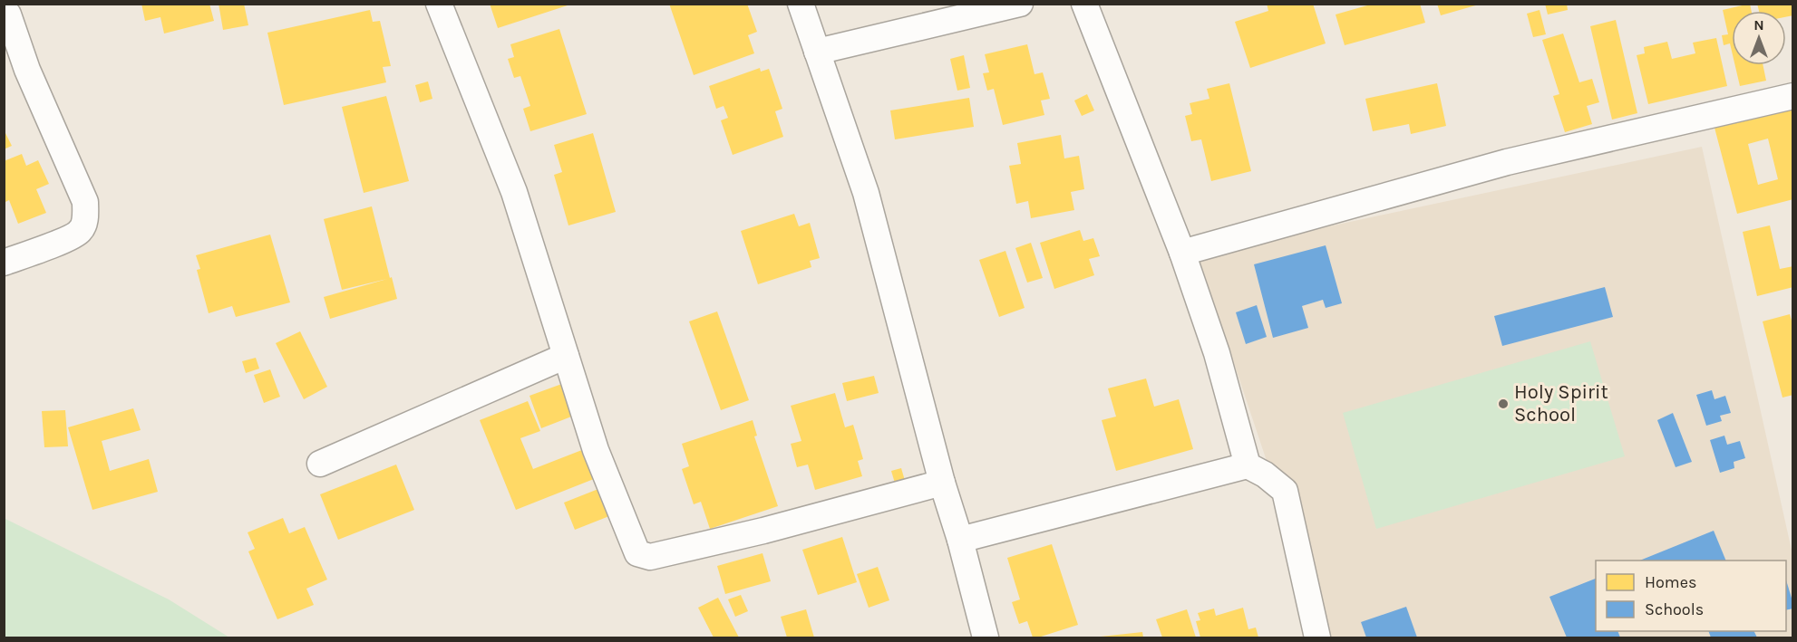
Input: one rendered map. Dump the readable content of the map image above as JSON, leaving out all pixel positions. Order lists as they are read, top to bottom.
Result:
{
  "places": ["Holy Spirit School"],
  "legend": ["Homes", "Schools"],
  "north": "top"
}
